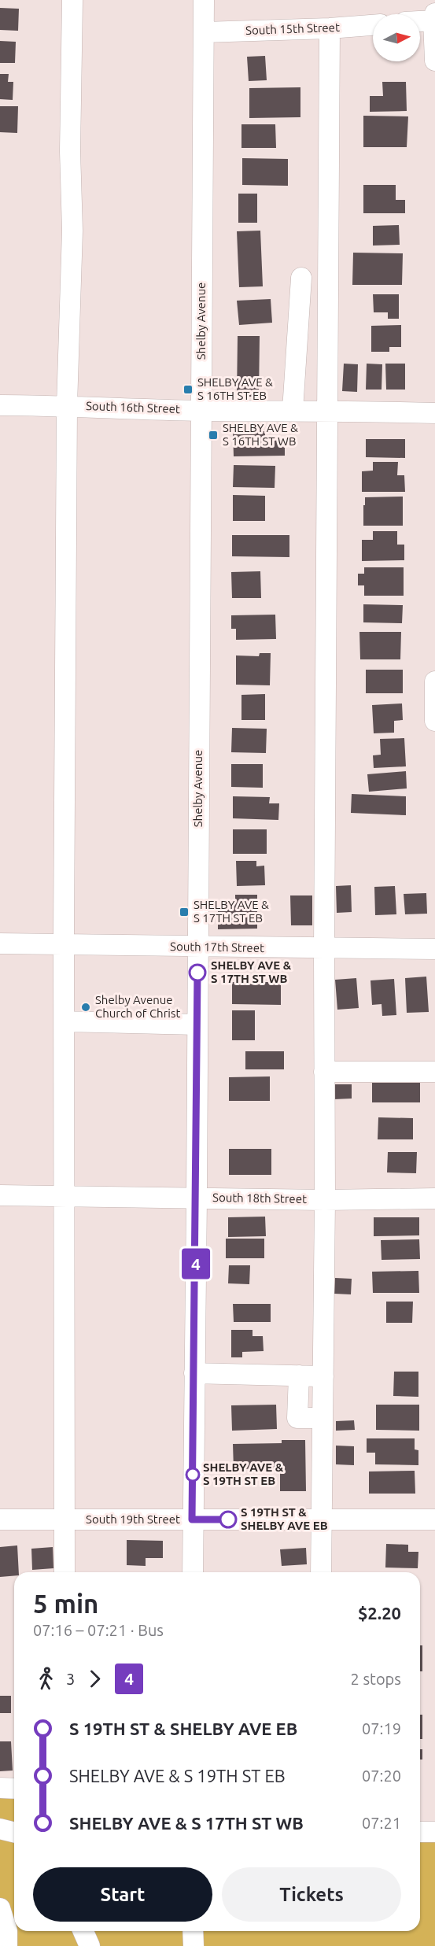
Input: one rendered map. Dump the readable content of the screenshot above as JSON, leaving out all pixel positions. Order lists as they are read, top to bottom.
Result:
{
  "streets": {
    "street": [
      "South 15th Street",
      "Shelby Avenue",
      "South 16th Street",
      "South 17th Street",
      "South 18th Street",
      "South 19th Street"
    ]
  },
  "crossings": [
    ["South 15th Street", "Shelby Avenue"],
    ["Shelby Avenue", "South 16th Street"],
    ["Shelby Avenue", "South 17th Street"],
    ["Shelby Avenue", "South 18th Street"],
    ["Shelby Avenue", "South 19th Street"]
  ],
  "places": {
    "transit": ["SHELBY AVE & S 16TH ST EB", "SHELBY AVE & S 16TH ST WB", "SHELBY AVE & S 17TH ST EB"],
    "other": [
      "SHELBY AVE & S 17TH ST WB",
      "Shelby Avenue Church of Christ",
      "SHELBY AVE & S 19TH ST EB",
      "S 19TH ST & SHELBY AVE EB"
    ]
  },
  "lines": ["bus line 4"],
  "north": "right",
  "page": {
    "on_map": "4",
    "heading": ["5 min", "07:16 – 07:21 · Bus", "$2.20"],
    "legs": ["3", "4", "2 stops"],
    "list": [
      {
        "name": "S 19TH ST & SHELBY AVE EB",
        "value": "07:19"
      },
      {
        "name": "SHELBY AVE & S 19TH ST EB",
        "value": "07:20"
      },
      {
        "name": "SHELBY AVE & S 17TH ST WB",
        "value": "07:21"
      }
    ],
    "buttons": ["Start", "Tickets"]
  }
}
